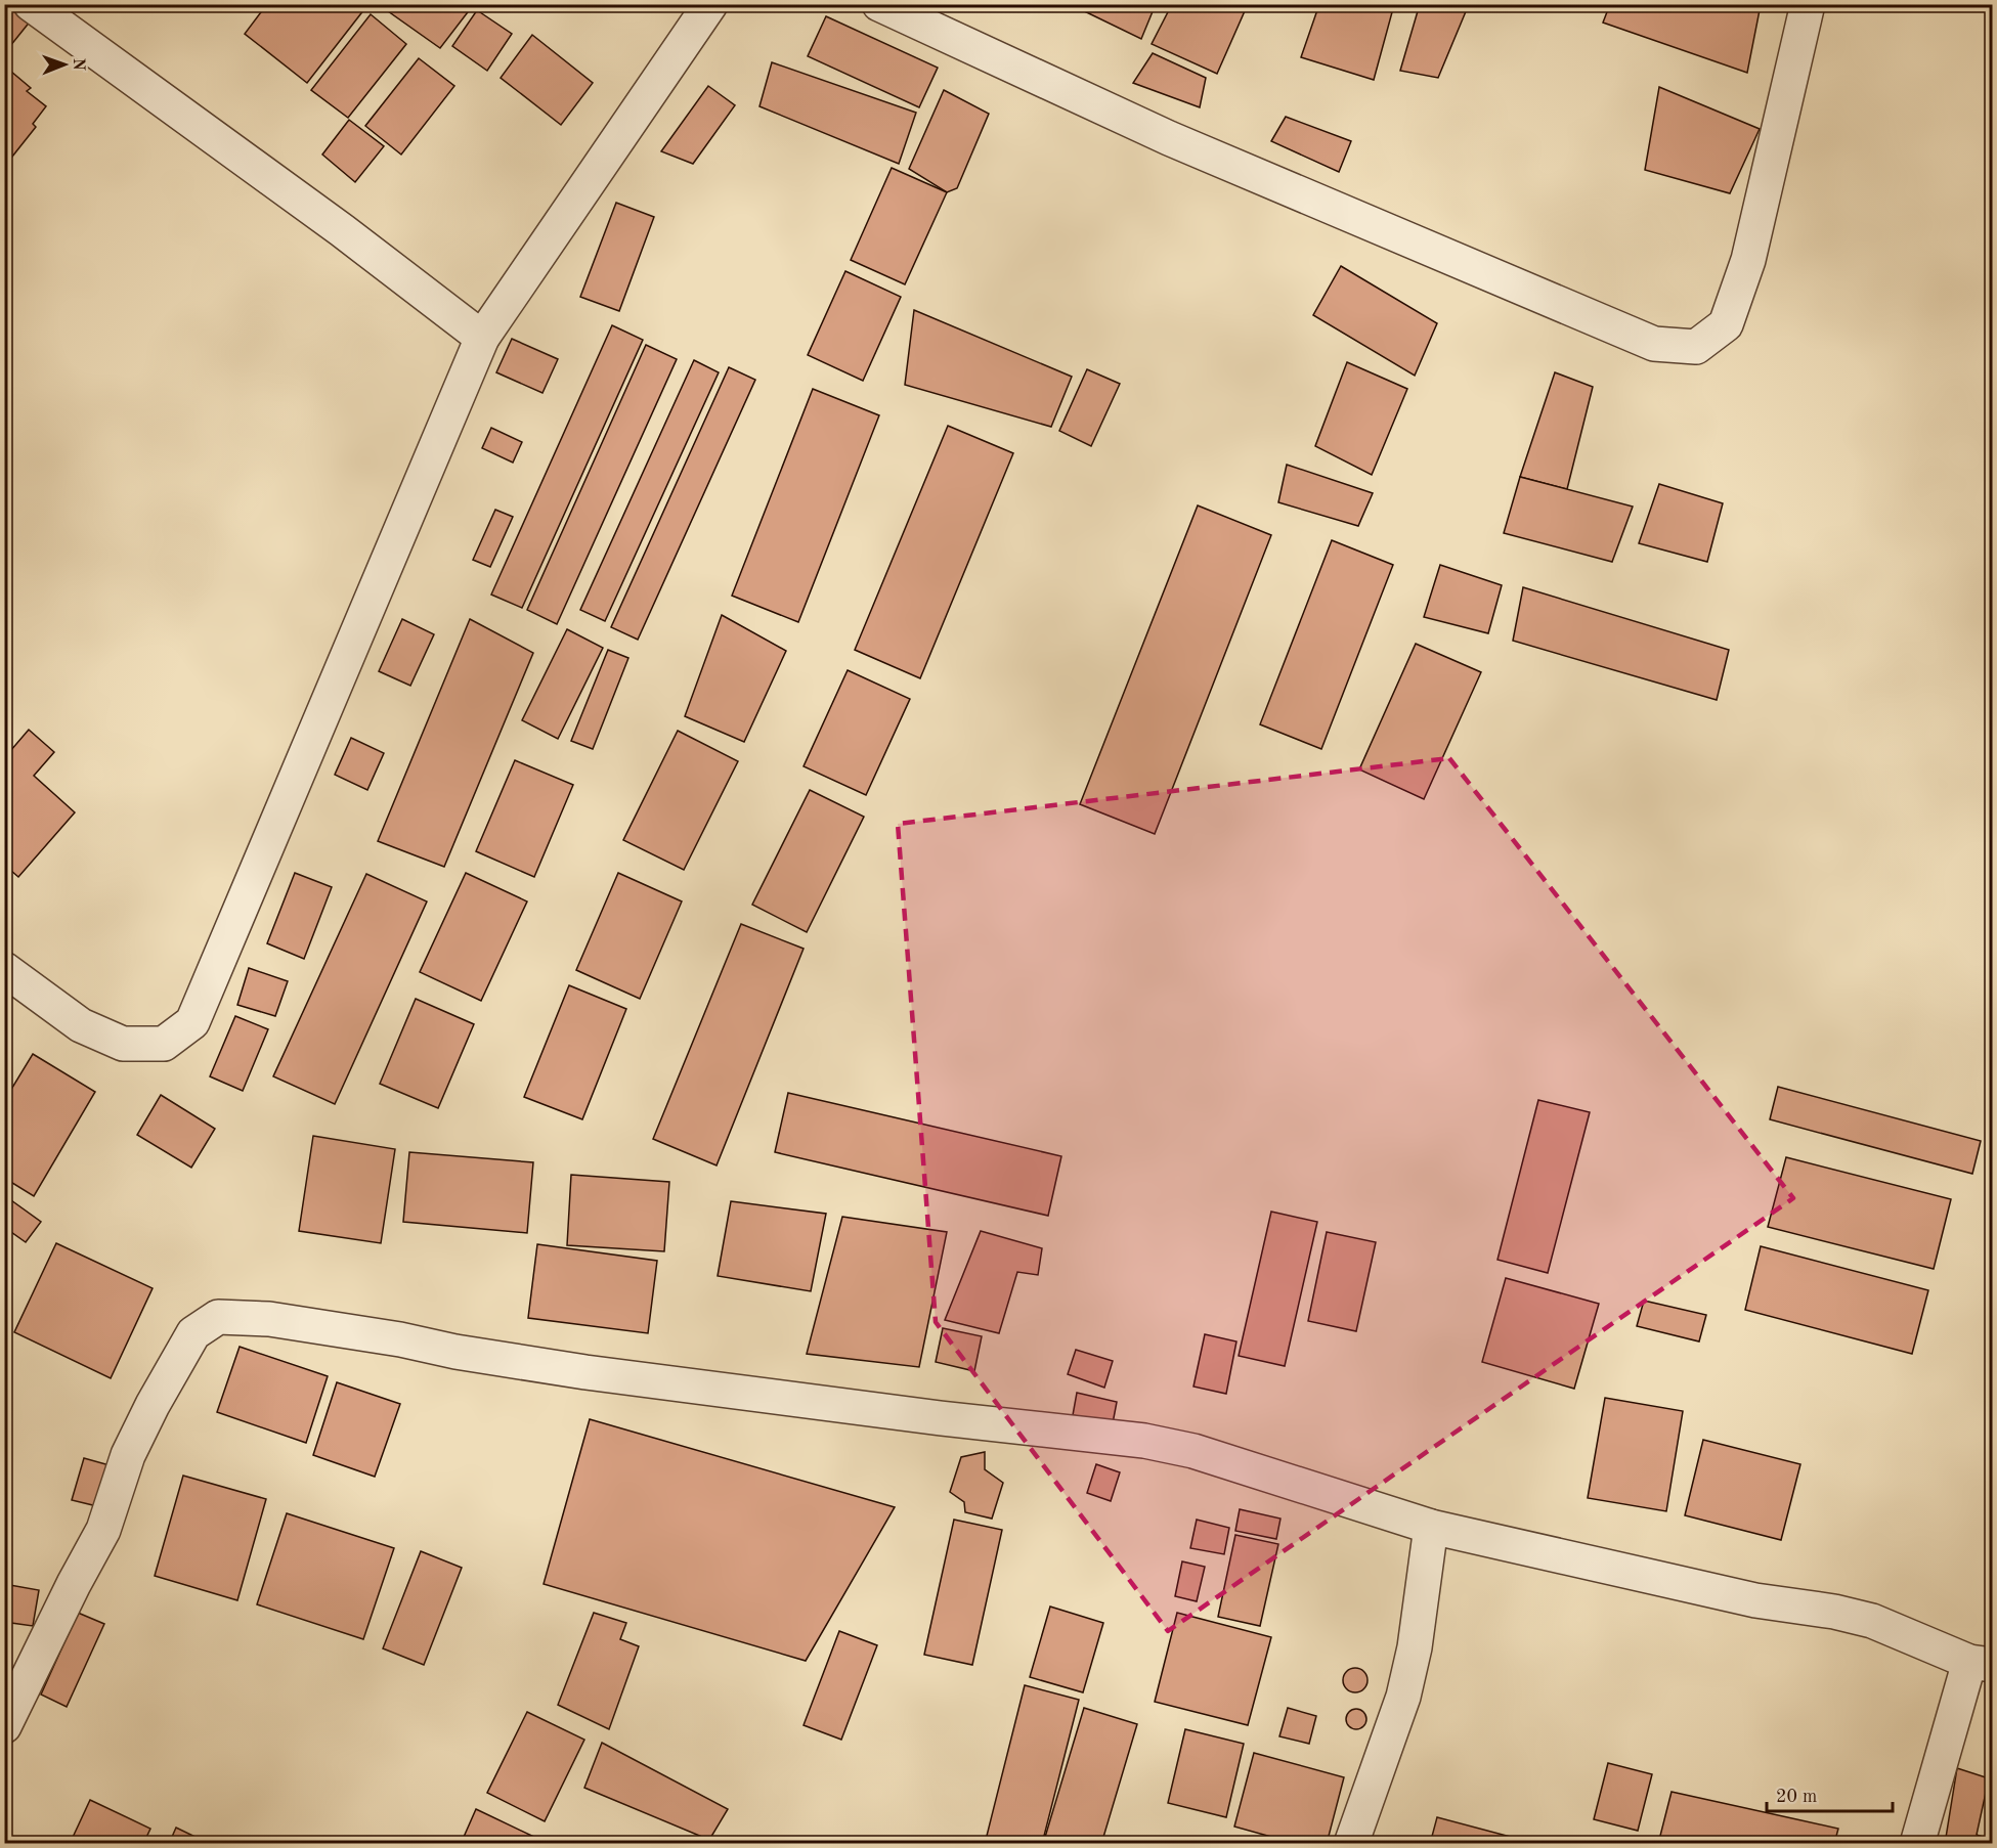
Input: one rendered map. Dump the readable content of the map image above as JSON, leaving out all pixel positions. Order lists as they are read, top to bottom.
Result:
{
  "scale_bar": "20 m",
  "north": "right"
}
